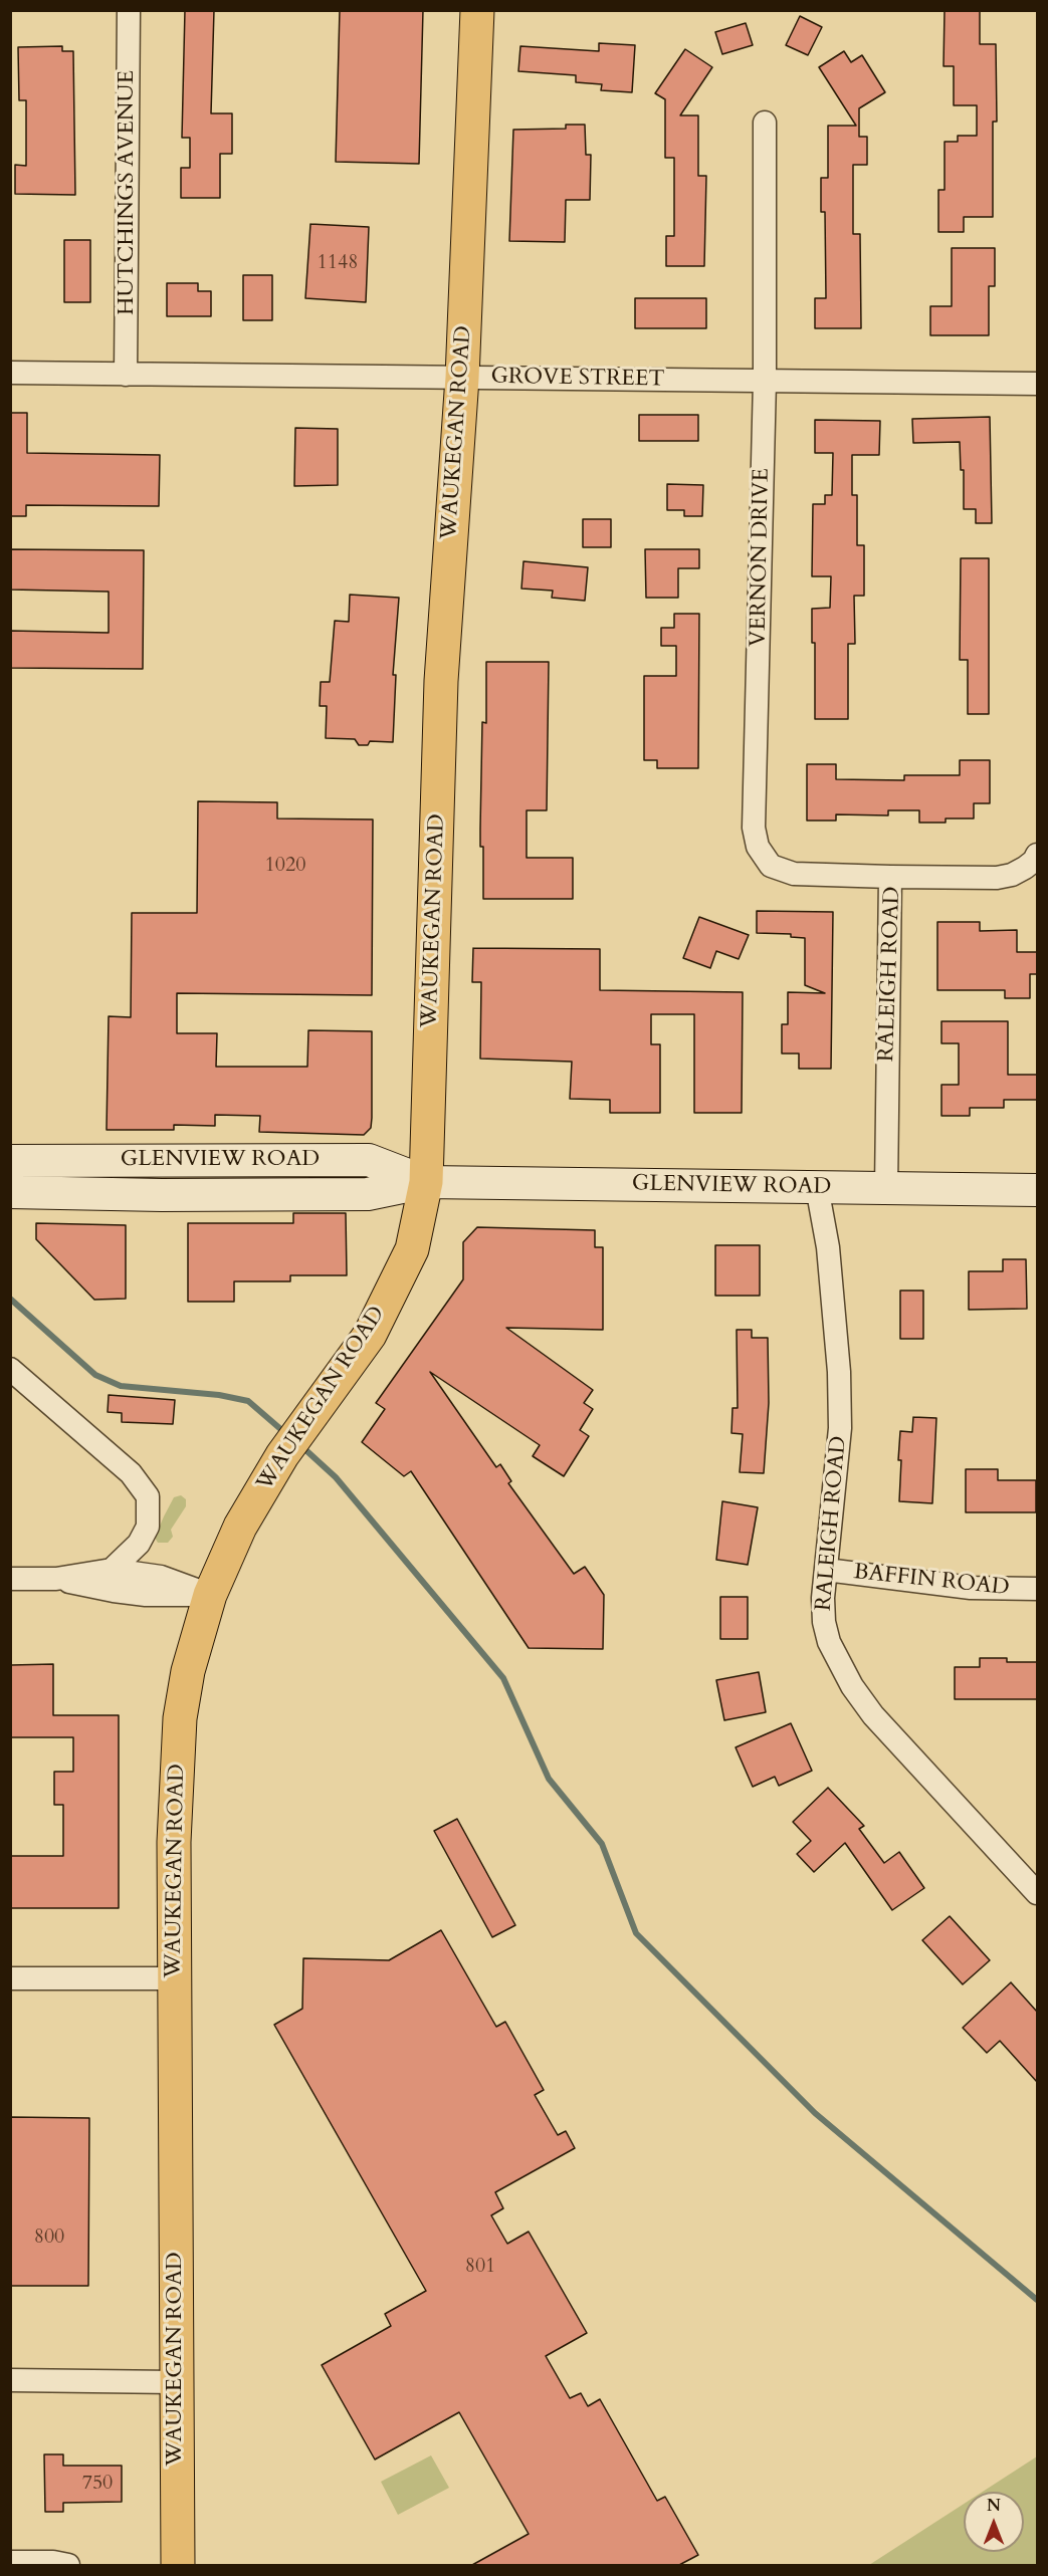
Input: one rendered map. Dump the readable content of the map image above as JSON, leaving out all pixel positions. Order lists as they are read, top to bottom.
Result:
{
  "streets": {
    "main road": ["WAUKEGAN ROAD", "GLENVIEW ROAD"],
    "street": [
      "HUTCHINGS AVENUE",
      "GROVE STREET",
      "VERNON DRIVE",
      "RALEIGH ROAD",
      "BAFFIN ROAD"
    ]
  },
  "crossings": [
    ["HUTCHINGS AVENUE", "GROVE STREET"],
    ["GROVE STREET", "WAUKEGAN ROAD"],
    ["GROVE STREET", "VERNON DRIVE"],
    ["WAUKEGAN ROAD", "GLENVIEW ROAD"],
    ["VERNON DRIVE", "RALEIGH ROAD"],
    ["RALEIGH ROAD", "GLENVIEW ROAD"],
    ["RALEIGH ROAD", "BAFFIN ROAD"]
  ],
  "house_numbers": [
    "1148",
    "1020",
    "800",
    "801",
    "750"
  ],
  "north": "top"
}
